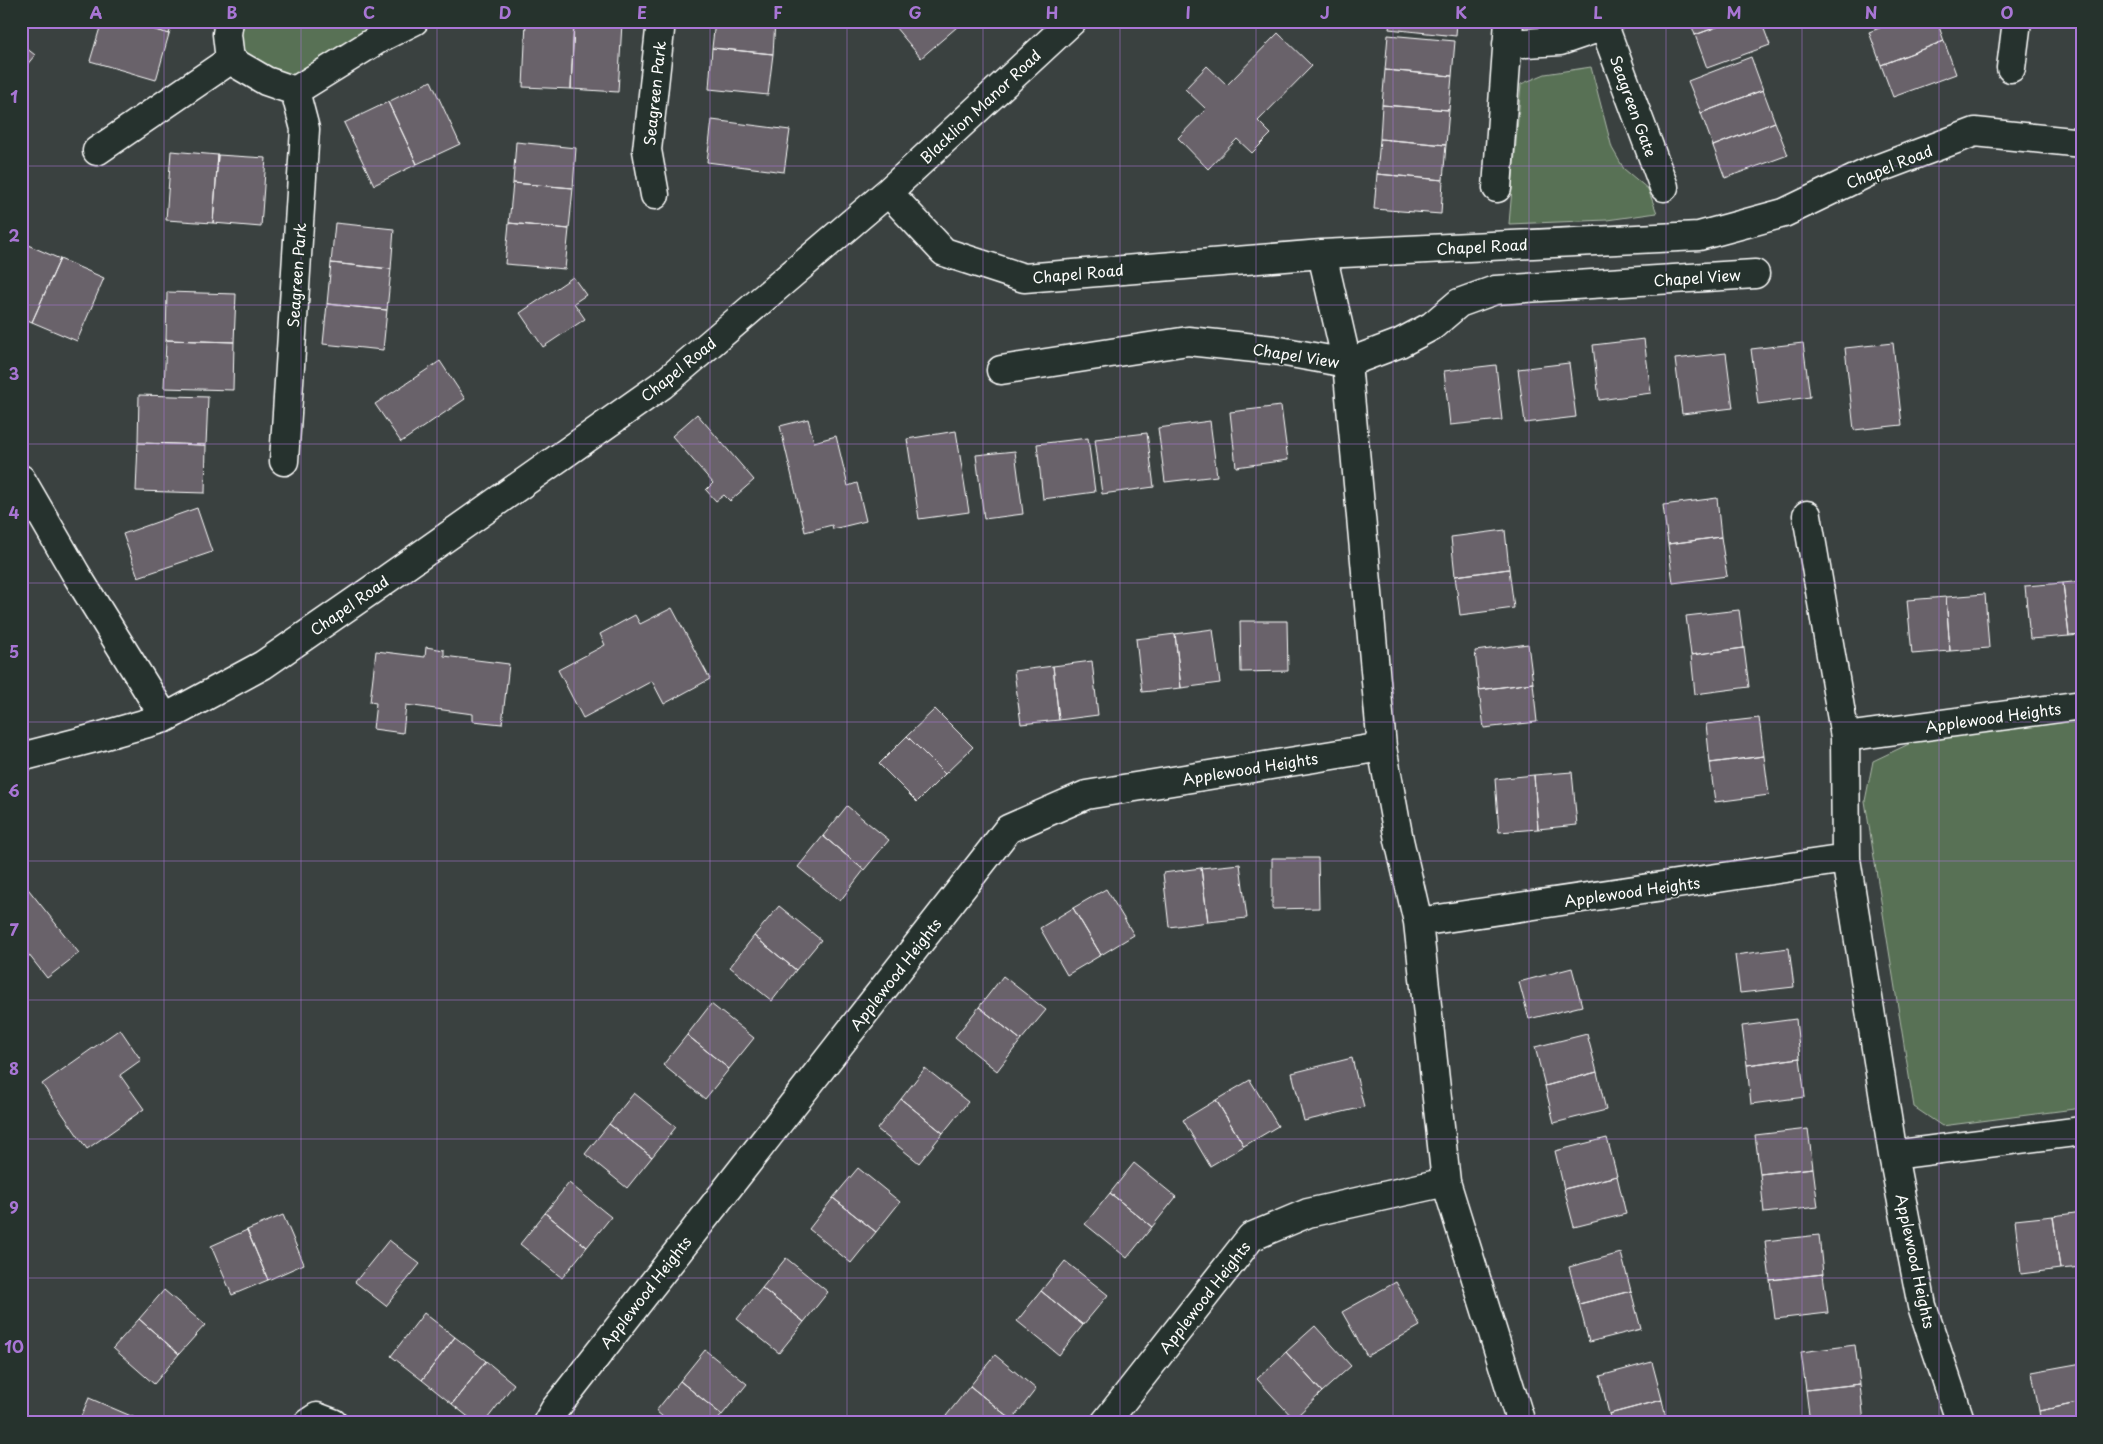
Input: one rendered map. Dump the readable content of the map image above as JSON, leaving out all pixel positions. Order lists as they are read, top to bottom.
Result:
{
  "streets": {
    "street": [
      "Seagreen Park",
      "Blacklion Manor Road",
      "Seagreen Gate",
      "Chapel Road",
      "Chapel View",
      "Applewood Heights"
    ]
  },
  "crossings": [
    ["Blacklion Manor Road", "Chapel Road"]
  ],
  "grid": {
    "columns": [
      "A",
      "B",
      "C",
      "D",
      "E",
      "F",
      "G",
      "H",
      "I",
      "J",
      "K",
      "L",
      "M",
      "N",
      "O"
    ],
    "rows": [
      "1",
      "2",
      "3",
      "4",
      "5",
      "6",
      "7",
      "8",
      "9",
      "10"
    ]
  }
}
